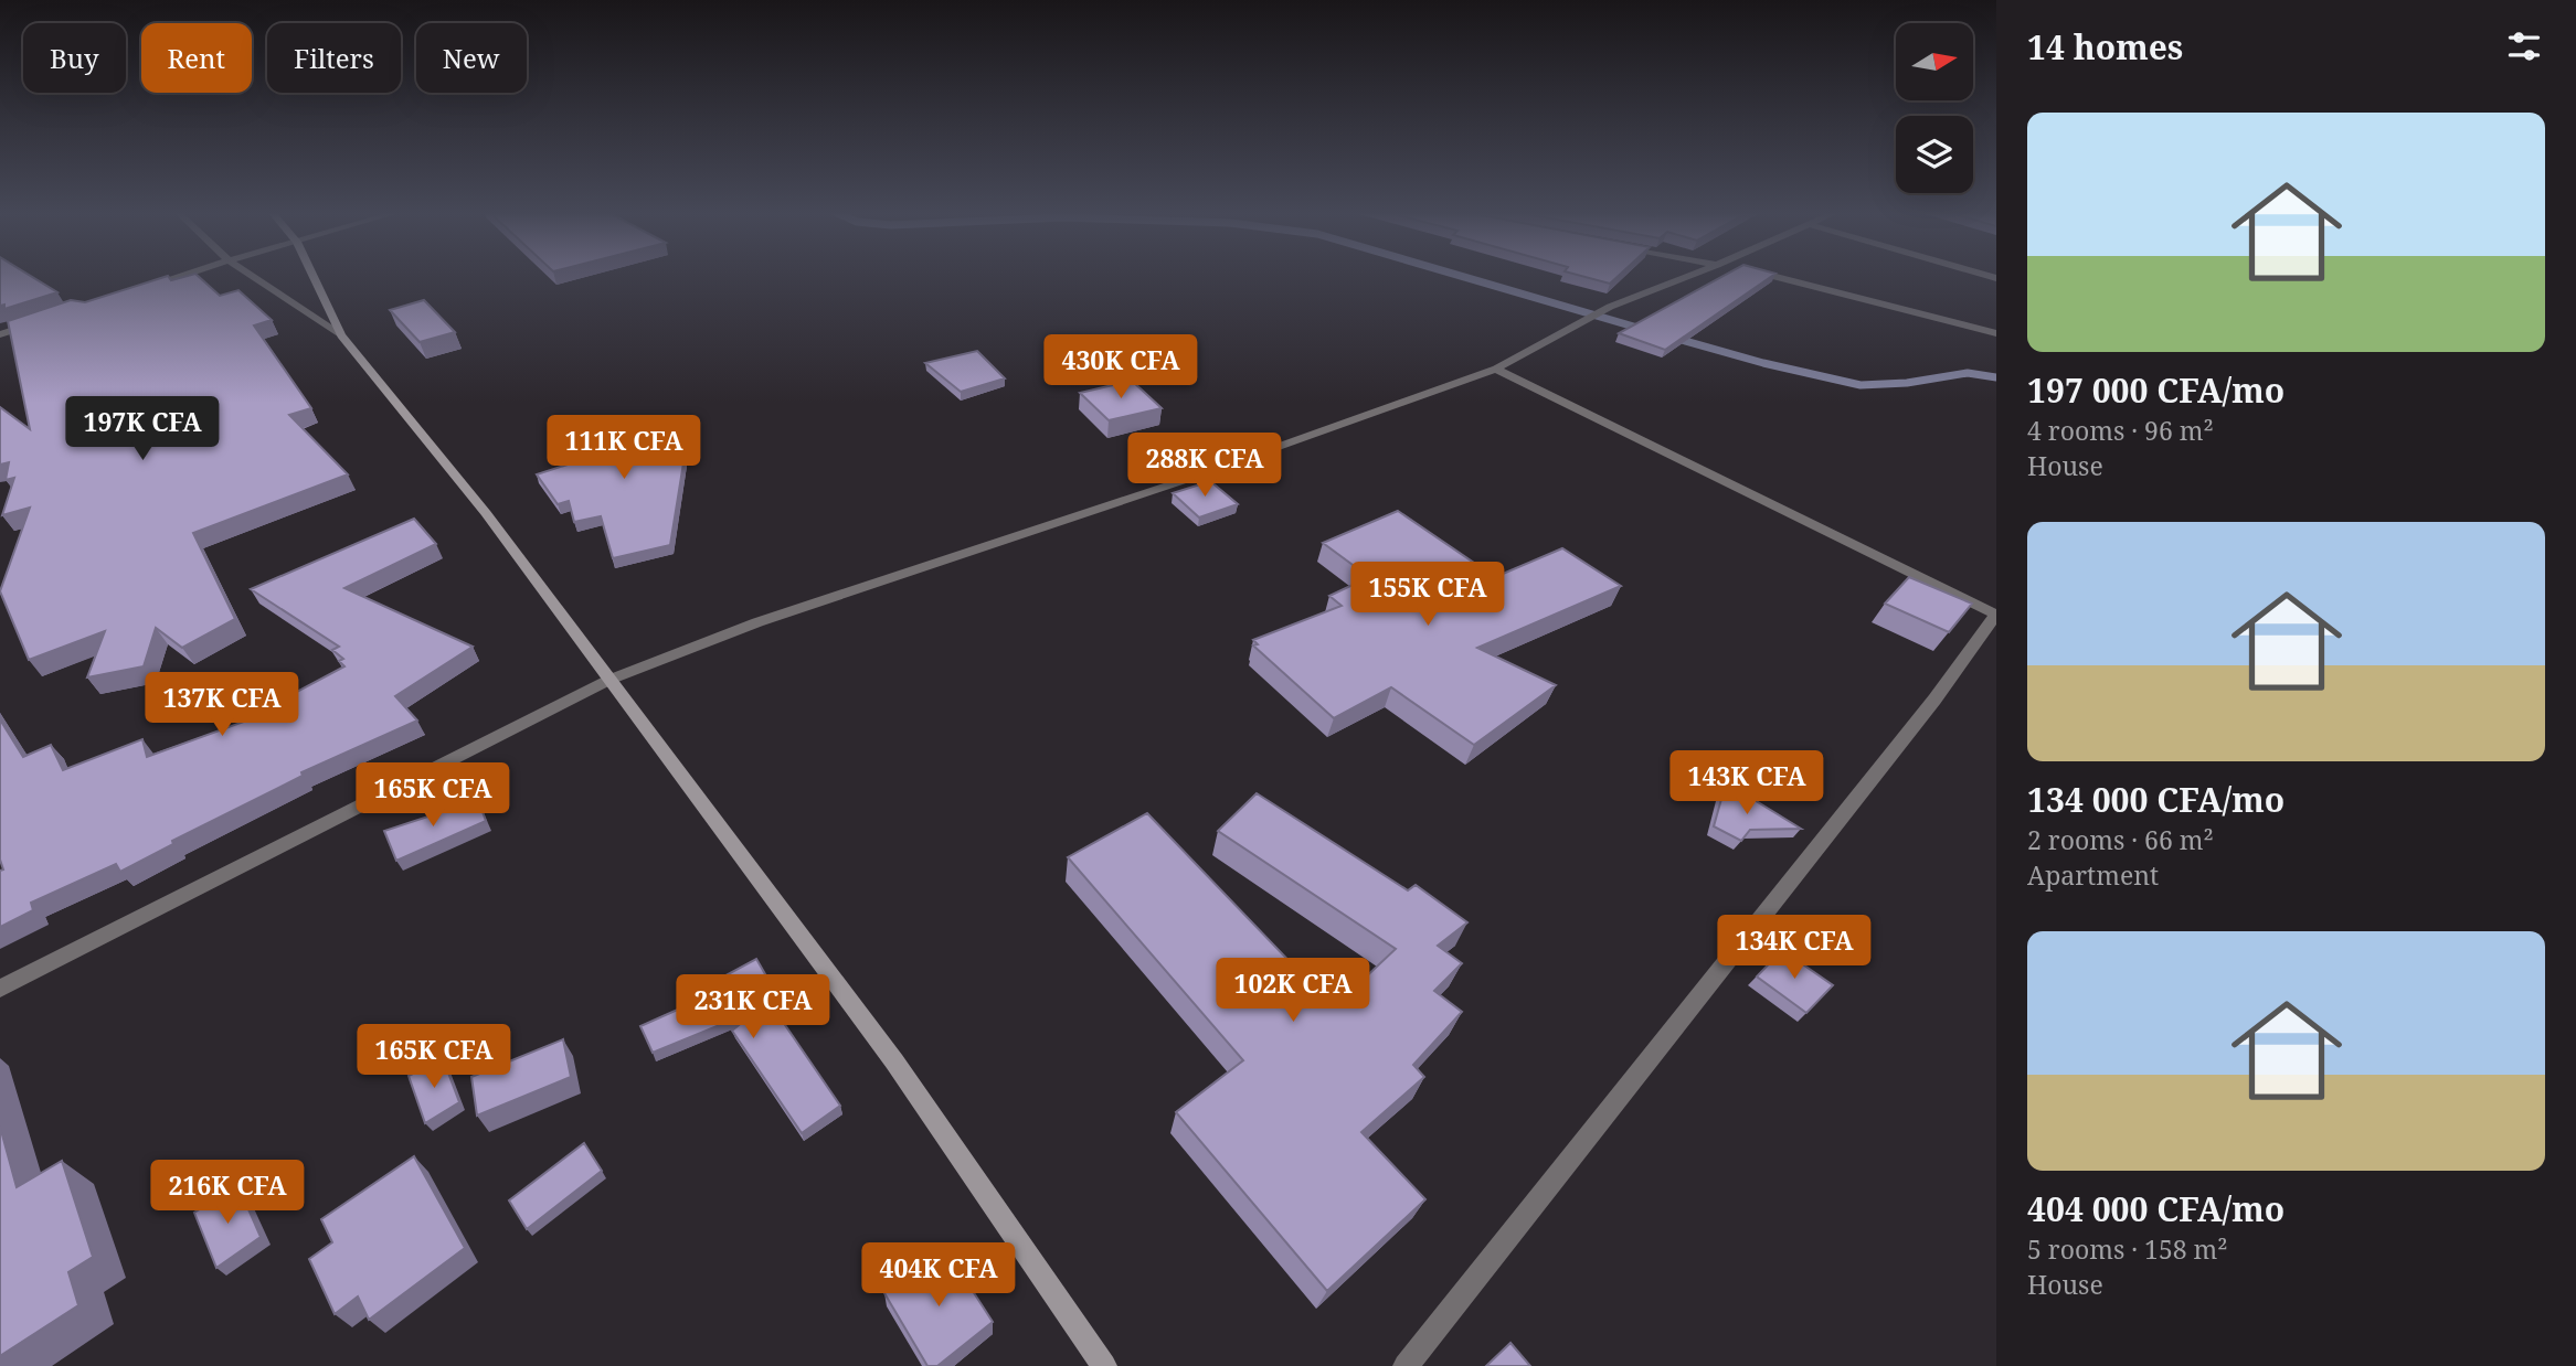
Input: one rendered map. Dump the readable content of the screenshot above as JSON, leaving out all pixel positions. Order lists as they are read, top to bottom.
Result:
{
  "north": "right",
  "page": {
    "heading": "14 homes",
    "chip": [
      "Buy",
      "Rent",
      "Filters",
      "New"
    ],
    "list": [
      {
        "name": "197 000 CFA/mo",
        "note": "4 rooms · 96 m² · House"
      },
      {
        "name": "134 000 CFA/mo",
        "note": "2 rooms · 66 m² · Apartment"
      },
      {
        "name": "404 000 CFA/mo",
        "note": "5 rooms · 158 m² · House"
      }
    ],
    "price": [
      "430K CFA",
      "197K CFA",
      "111K CFA",
      "288K CFA",
      "155K CFA",
      "137K CFA",
      "143K CFA",
      "165K CFA",
      "134K CFA",
      "102K CFA",
      "231K CFA",
      "165K CFA",
      "216K CFA",
      "404K CFA"
    ]
  }
}
